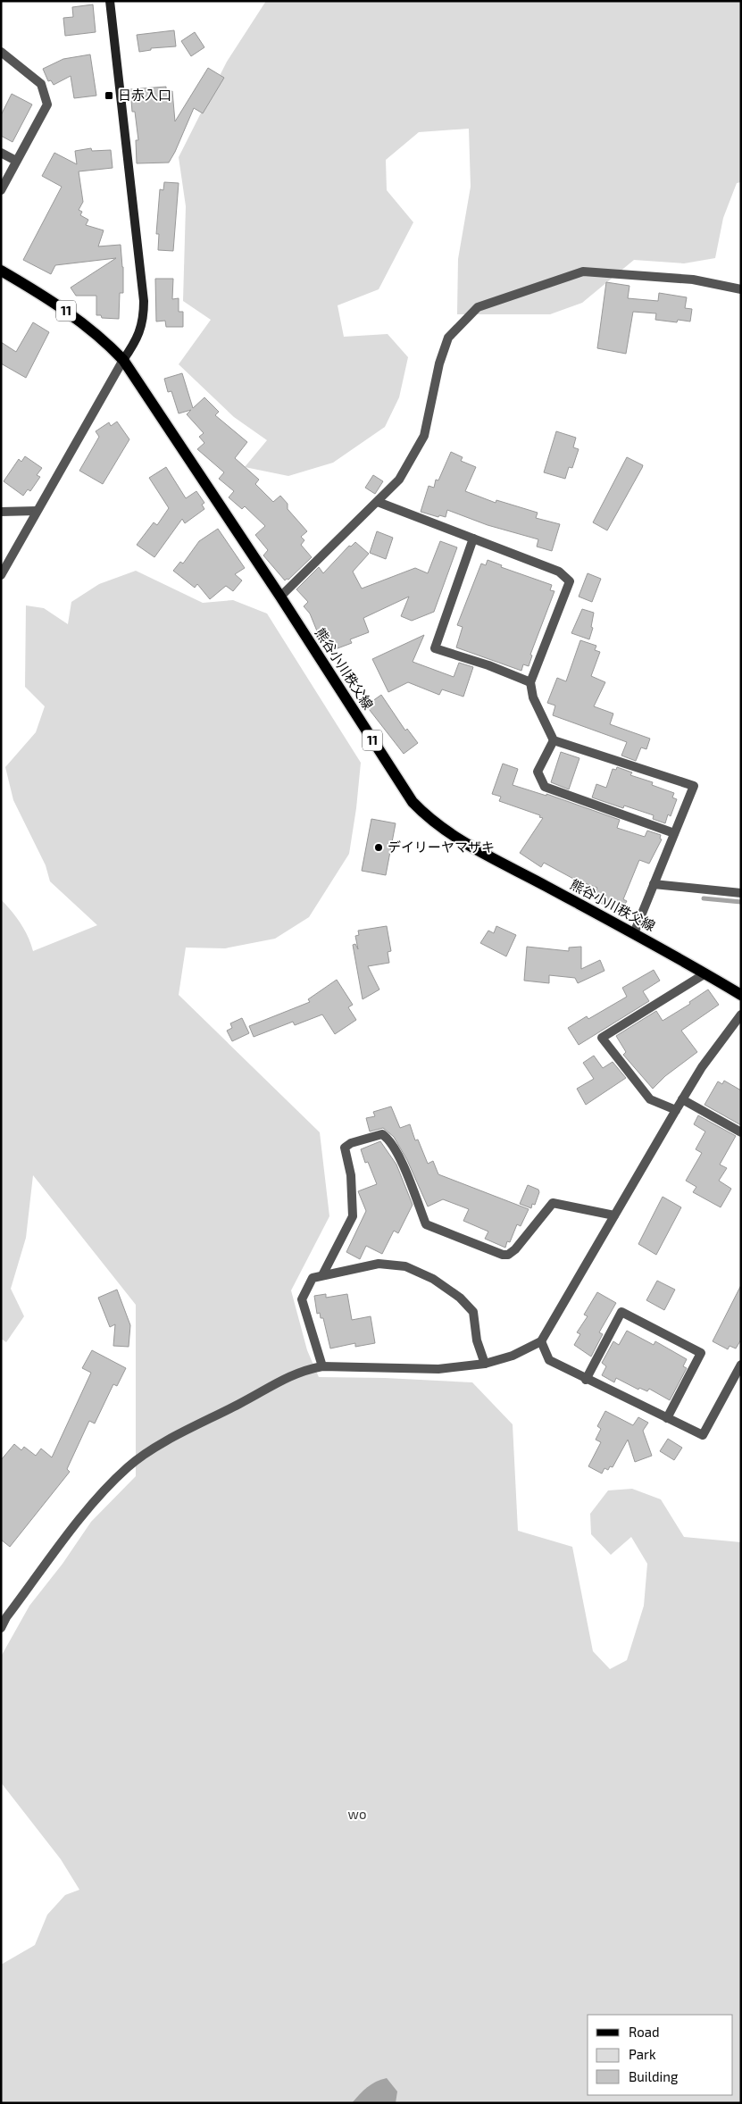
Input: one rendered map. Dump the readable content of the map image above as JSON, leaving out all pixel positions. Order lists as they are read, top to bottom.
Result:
{
  "streets": {
    "main road": ["11", "熊谷小川秩父線"]
  },
  "parks": ["wo"],
  "places": {
    "transit": ["日赤入口"],
    "other": ["デイリーヤマザキ"]
  },
  "legend": ["Road", "Park", "Building"]
}
